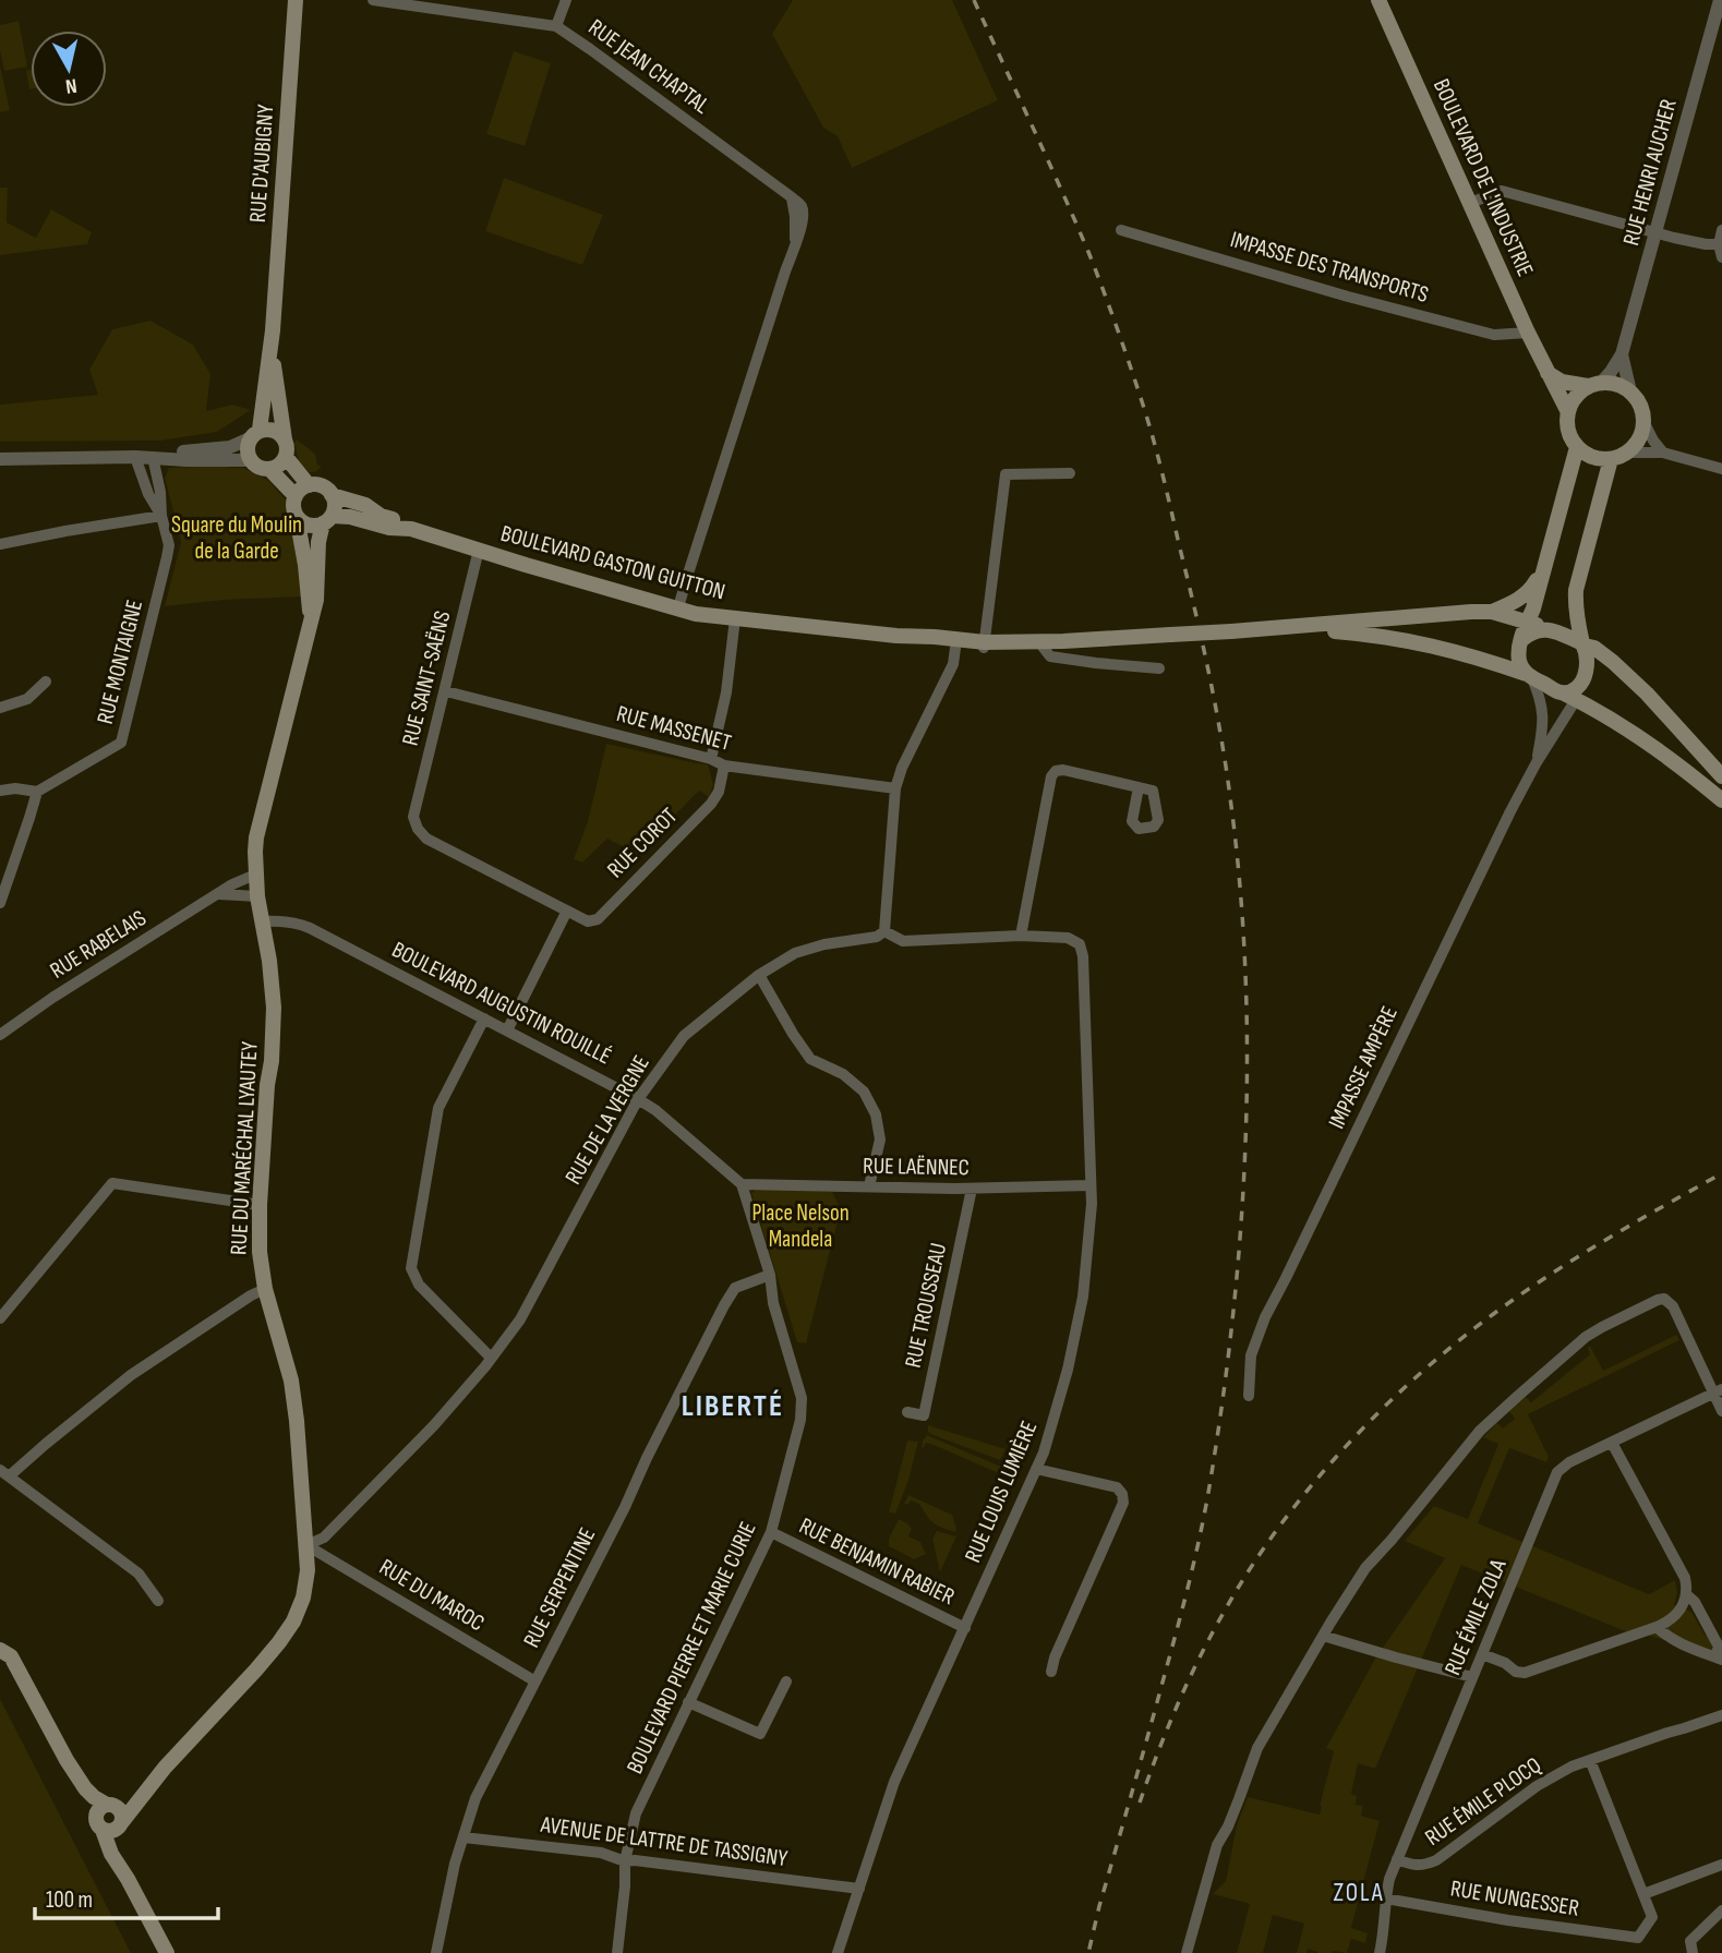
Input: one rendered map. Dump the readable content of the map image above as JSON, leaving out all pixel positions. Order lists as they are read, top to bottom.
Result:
{
  "streets": {
    "main road": [
      "RUE D'AUBIGNY",
      "BOULEVARD DE L'INDUSTRIE",
      "BOULEVARD GASTON GUITTON",
      "RUE DU MARÉCHAL LYAUTEY"
    ],
    "street": [
      "RUE JEAN CHAPTAL",
      "RUE HENRI AUCHER",
      "IMPASSE DES TRANSPORTS",
      "RUE MONTAIGNE",
      "RUE SAINT-SAËNS",
      "RUE MASSENET",
      "RUE COROT",
      "RUE RABELAIS",
      "BOULEVARD AUGUSTIN ROUILLÉ",
      "IMPASSE AMPÈRE",
      "RUE DE LA VERGNE",
      "RUE LAËNNEC",
      "RUE TROUSSEAU",
      "RUE LOUIS LUMIÈRE",
      "RUE BENJAMIN RABIER",
      "RUE SERPENTINE",
      "RUE DU MAROC",
      "RUE ÉMILE ZOLA",
      "BOULEVARD PIERRE ET MARIE CURIE",
      "RUE ÉMILE PLOCQ",
      "AVENUE DE LATTRE DE TASSIGNY",
      "RUE NUNGESSER"
    ]
  },
  "crossings": [
    ["RUE JEAN CHAPTAL", "BOULEVARD GASTON GUITTON"],
    ["RUE HENRI AUCHER", "BOULEVARD DE L'INDUSTRIE"],
    ["BOULEVARD DE L'INDUSTRIE", "IMPASSE DES TRANSPORTS"],
    ["BOULEVARD GASTON GUITTON", "RUE SAINT-SAËNS"],
    ["BOULEVARD GASTON GUITTON", "RUE DU MARÉCHAL LYAUTEY"],
    ["RUE SAINT-SAËNS", "RUE MASSENET"],
    ["RUE SAINT-SAËNS", "RUE COROT"],
    ["RUE MASSENET", "RUE COROT"],
    ["RUE RABELAIS", "RUE DU MARÉCHAL LYAUTEY"],
    ["BOULEVARD AUGUSTIN ROUILLÉ", "RUE DE LA VERGNE"],
    ["BOULEVARD AUGUSTIN ROUILLÉ", "RUE DU MARÉCHAL LYAUTEY"],
    ["BOULEVARD AUGUSTIN ROUILLÉ", "RUE LAËNNEC"],
    ["BOULEVARD AUGUSTIN ROUILLÉ", "BOULEVARD PIERRE ET MARIE CURIE"],
    ["RUE DE LA VERGNE", "RUE DU MARÉCHAL LYAUTEY"],
    ["RUE DE LA VERGNE", "RUE LOUIS LUMIÈRE"],
    ["RUE DE LA VERGNE", "RUE DU MAROC"],
    ["RUE DU MARÉCHAL LYAUTEY", "RUE DU MAROC"],
    ["RUE LAËNNEC", "RUE TROUSSEAU"],
    ["RUE LAËNNEC", "RUE LOUIS LUMIÈRE"],
    ["RUE LAËNNEC", "BOULEVARD PIERRE ET MARIE CURIE"],
    ["RUE LOUIS LUMIÈRE", "RUE BENJAMIN RABIER"],
    ["RUE LOUIS LUMIÈRE", "AVENUE DE LATTRE DE TASSIGNY"],
    ["RUE BENJAMIN RABIER", "BOULEVARD PIERRE ET MARIE CURIE"],
    ["RUE SERPENTINE", "RUE DU MAROC"],
    ["RUE SERPENTINE", "BOULEVARD PIERRE ET MARIE CURIE"],
    ["RUE SERPENTINE", "AVENUE DE LATTRE DE TASSIGNY"],
    ["RUE ÉMILE ZOLA", "RUE ÉMILE PLOCQ"],
    ["RUE ÉMILE ZOLA", "RUE NUNGESSER"],
    ["BOULEVARD PIERRE ET MARIE CURIE", "AVENUE DE LATTRE DE TASSIGNY"]
  ],
  "districts": ["LIBERTÉ", "ZOLA"],
  "parks": ["Square du Moulin de la Garde", "Place Nelson Mandela"],
  "scale_bar": "100 m",
  "north": "bottom"
}
